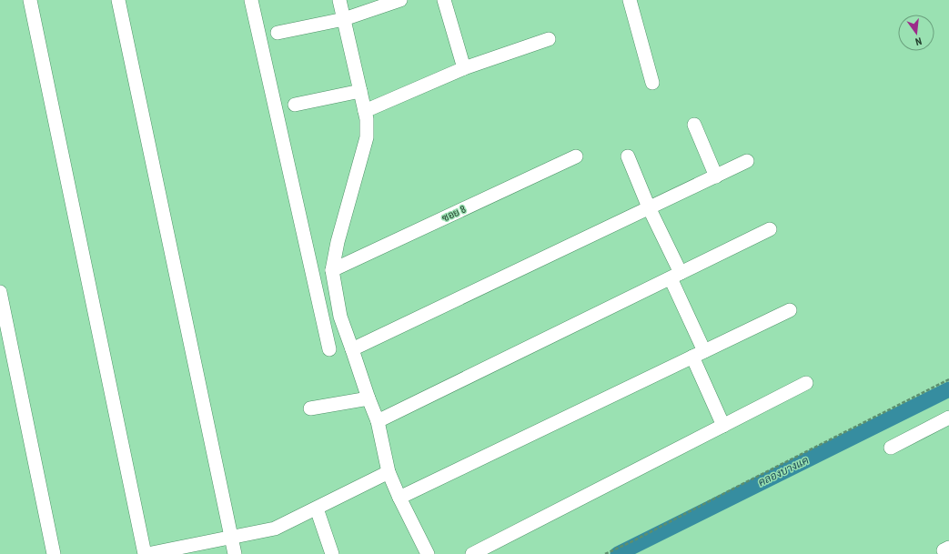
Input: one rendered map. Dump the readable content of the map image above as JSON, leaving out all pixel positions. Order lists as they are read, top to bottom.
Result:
{
  "streets": {
    "street": ["ซอย 8"]
  },
  "water": ["คลองบางแค"],
  "north": "bottom"
}
